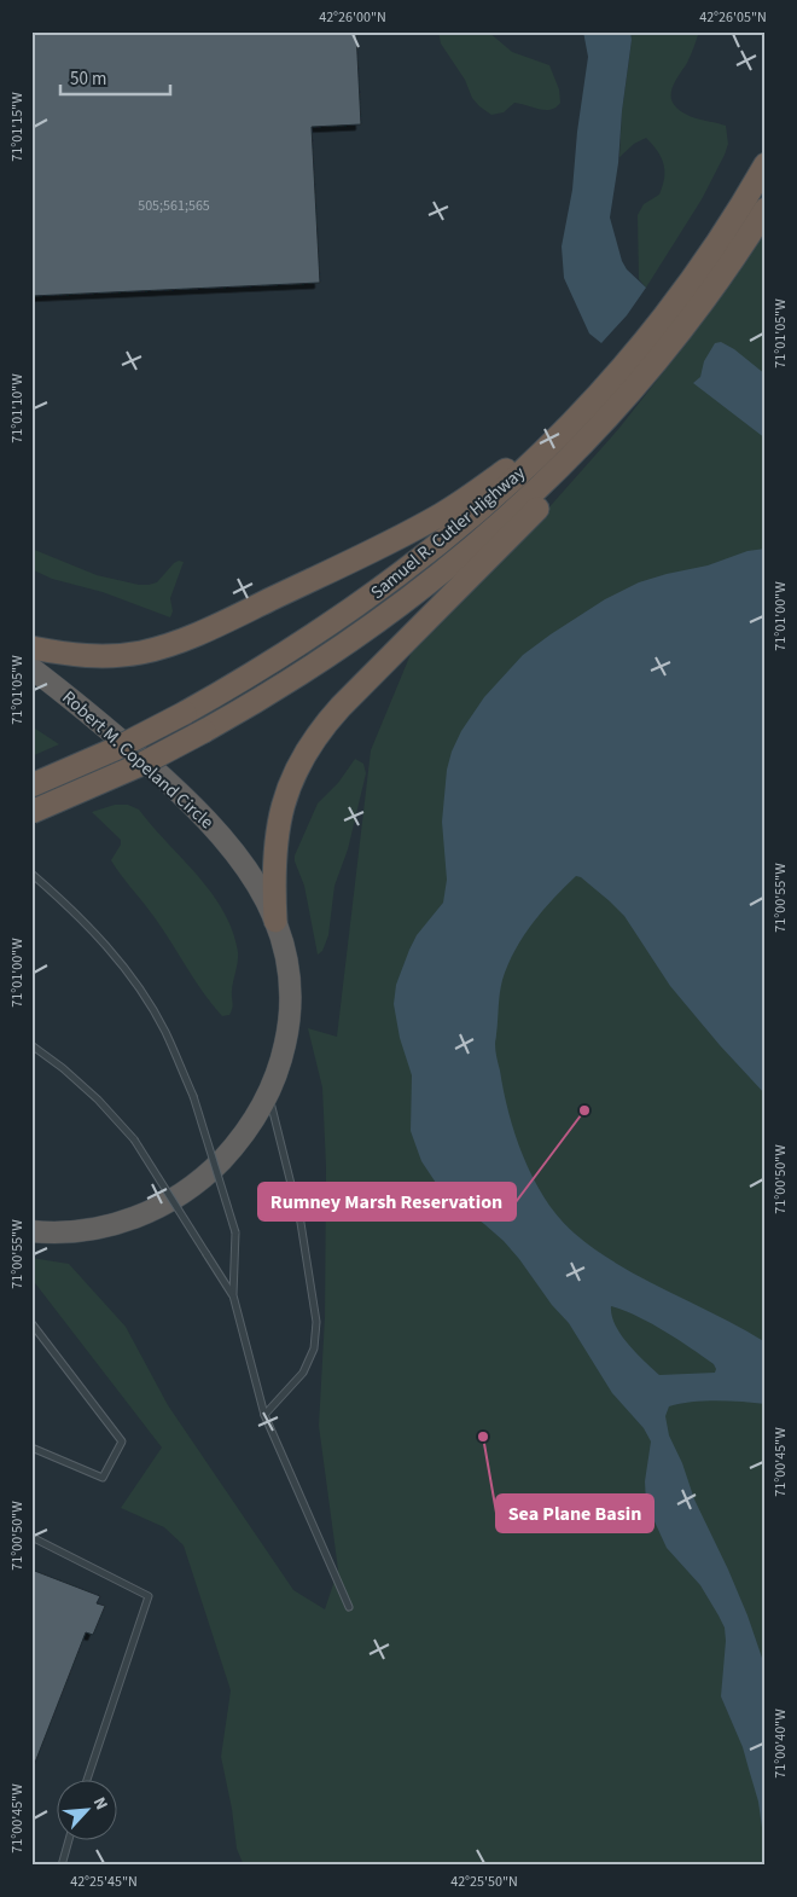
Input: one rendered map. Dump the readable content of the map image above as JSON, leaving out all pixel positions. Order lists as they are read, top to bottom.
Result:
{
  "streets": {
    "highway": ["Samuel R. Cutler Highway", "Robert M. Copeland Circle"]
  },
  "places": ["Rumney Marsh Reservation", "Sea Plane Basin"],
  "house_numbers": ["505;561;565"],
  "scale_bar": "50 m",
  "north": "top right",
  "coordinates": [
    "42°26'00\"N",
    "42°26'05\"N",
    "71°01'15\"W",
    "71°01'05\"W",
    "71°01'10\"W",
    "71°01'00\"W",
    "71°00'55\"W",
    "71°00'50\"W",
    "71°00'45\"W",
    "71°00'40\"W",
    "42°25'45\"N",
    "42°25'50\"N"
  ]
}
